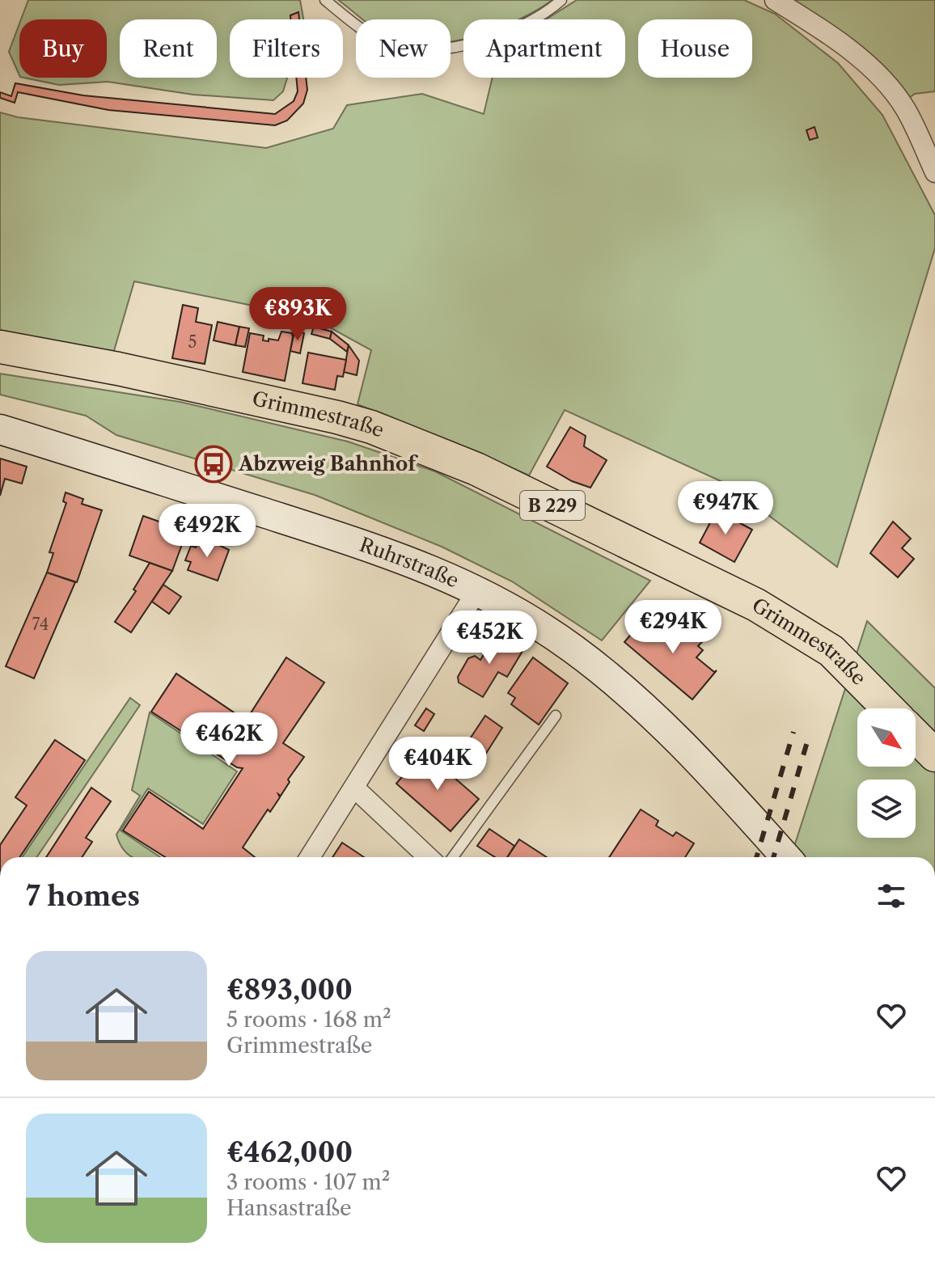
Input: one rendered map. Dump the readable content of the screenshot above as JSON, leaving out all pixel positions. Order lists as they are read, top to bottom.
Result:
{
  "streets": {
    "main road": ["Grimmestraße", "B 229", "Ruhrstraße"]
  },
  "places": {
    "bus stop": ["Abzweig Bahnhof"]
  },
  "house_numbers": ["5", "74"],
  "north": "bottom right",
  "page": {
    "chip": [
      "Buy",
      "Rent",
      "Filters",
      "New",
      "Apartment",
      "House"
    ],
    "price": [
      "€893K",
      "€947K",
      "€492K",
      "€294K",
      "€452K",
      "€462K",
      "€404K"
    ],
    "heading": "7 homes",
    "list": [
      {
        "name": "€893,000",
        "note": "5 rooms · 168 m² · Grimmestraße"
      },
      {
        "name": "€462,000",
        "note": "3 rooms · 107 m² · Hansastraße"
      }
    ]
  }
}
